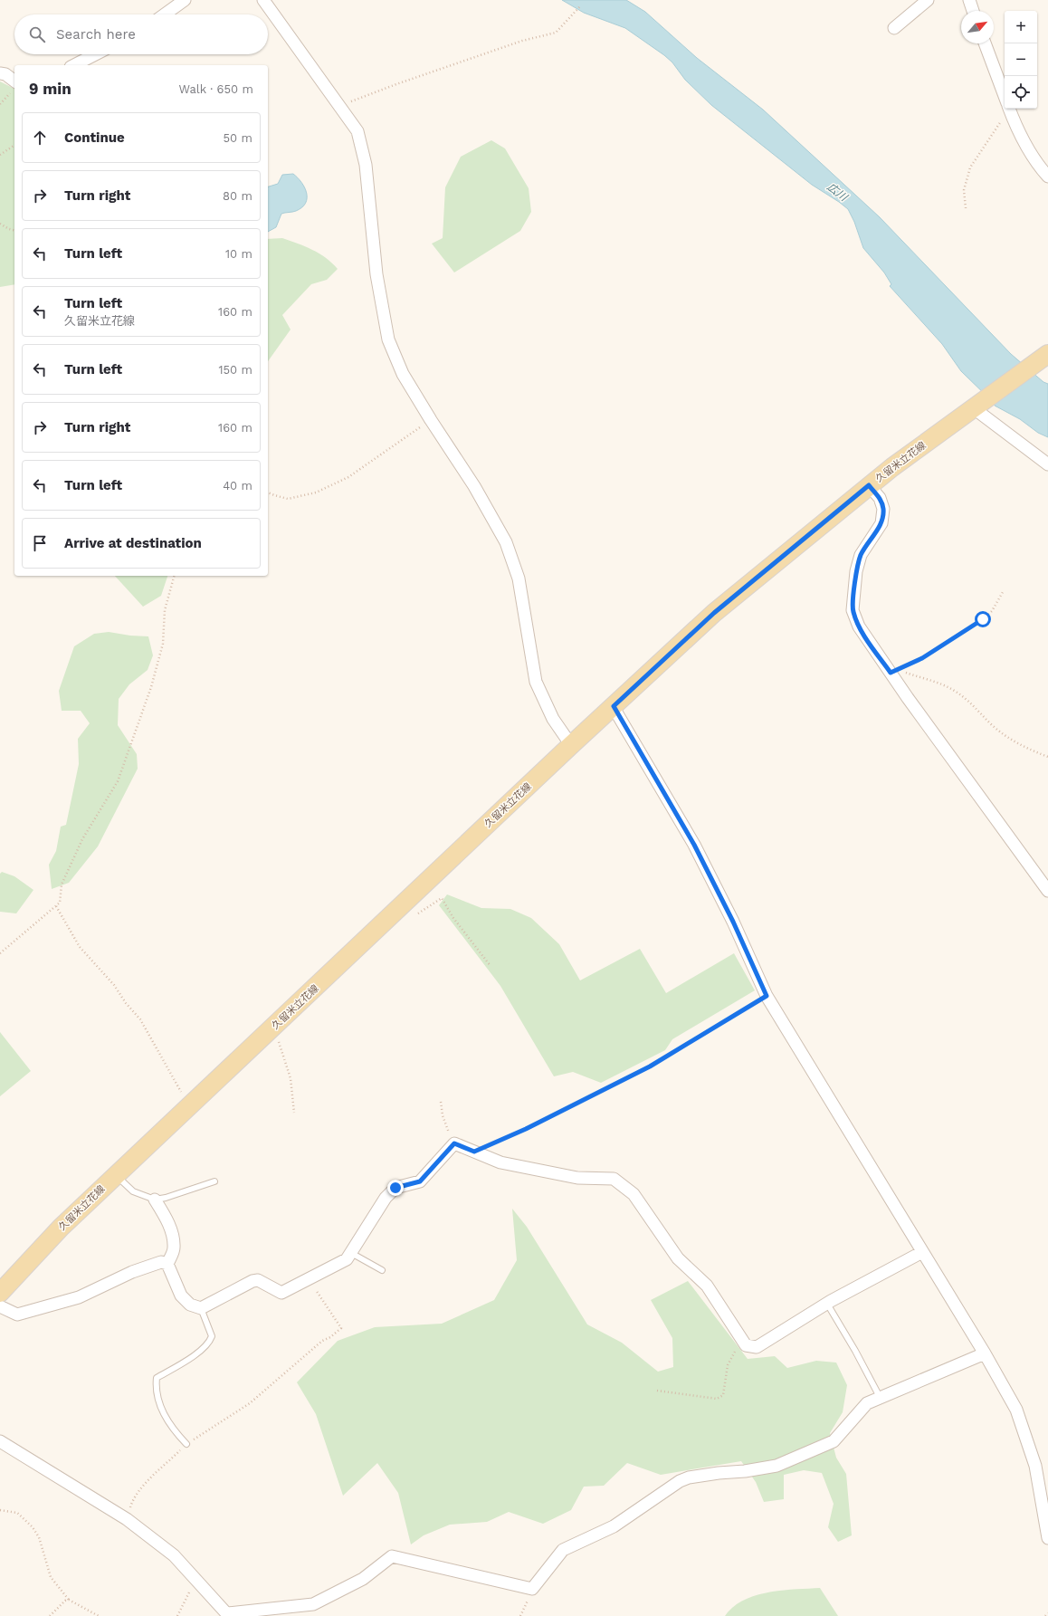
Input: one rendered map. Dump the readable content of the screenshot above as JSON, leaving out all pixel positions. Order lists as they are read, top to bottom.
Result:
{
  "streets": {
    "main road": ["久留米立花線"]
  },
  "water": ["広川"],
  "north": "top right",
  "page": {
    "map_buttons": ["+", "−"],
    "search": "Search here",
    "heading": ["9 min", "Walk · 650 m"],
    "list": [
      ["Continue", "50 m"],
      ["Turn right", "80 m"],
      ["Turn left", "10 m"],
      ["Turn left", "久留米立花線", "160 m"],
      ["Turn left", "150 m"],
      ["Turn right", "160 m"],
      ["Turn left", "40 m"],
      "Arrive at destination"
    ]
  }
}
